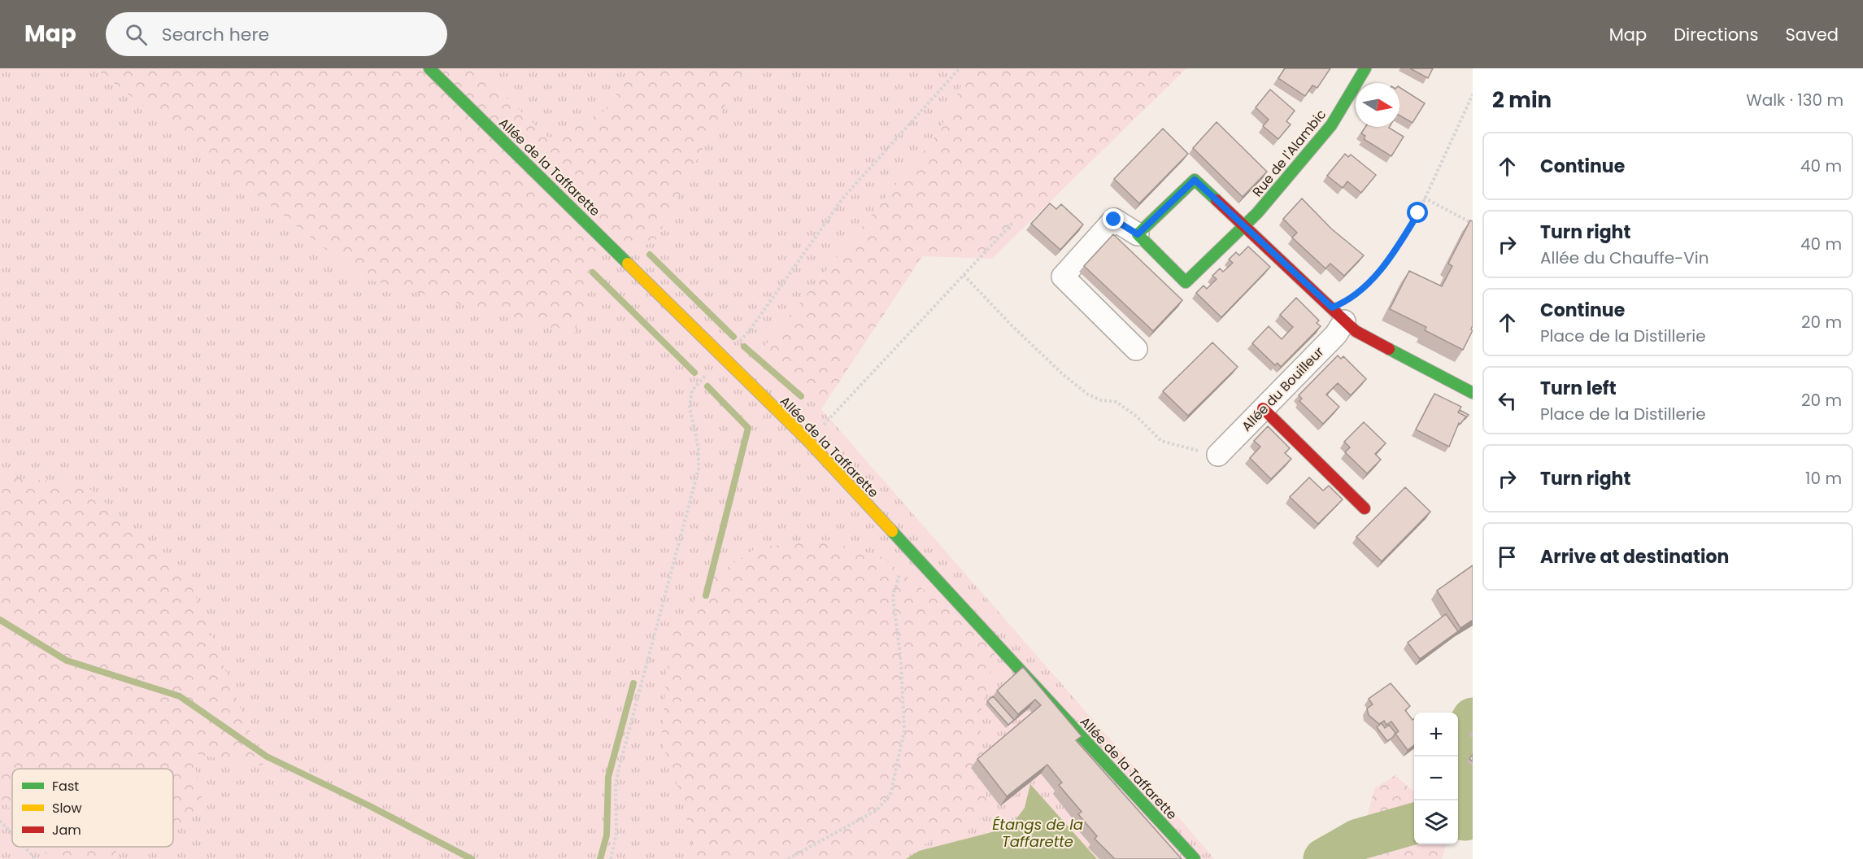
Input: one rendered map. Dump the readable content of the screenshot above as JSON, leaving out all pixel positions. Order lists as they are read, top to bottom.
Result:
{
  "streets": {
    "street": ["Rue de l'Alambic", "Allée de la Taffarette", "Allée du Bouilleur"]
  },
  "water": ["Étangs de la Taffarette"],
  "legend": ["Fast", "Slow", "Jam"],
  "north": "right",
  "page": {
    "header": "Map",
    "search": "Search here",
    "nav": ["Map", "Directions", "Saved"],
    "heading": ["2 min", "Walk · 130 m"],
    "list": [
      ["Continue", "40 m"],
      ["Turn right", "Allée du Chauffe-Vin", "40 m"],
      ["Continue", "Place de la Distillerie", "20 m"],
      ["Turn left", "Place de la Distillerie", "20 m"],
      ["Turn right", "10 m"],
      "Arrive at destination"
    ],
    "map_buttons": ["+", "−"]
  }
}
